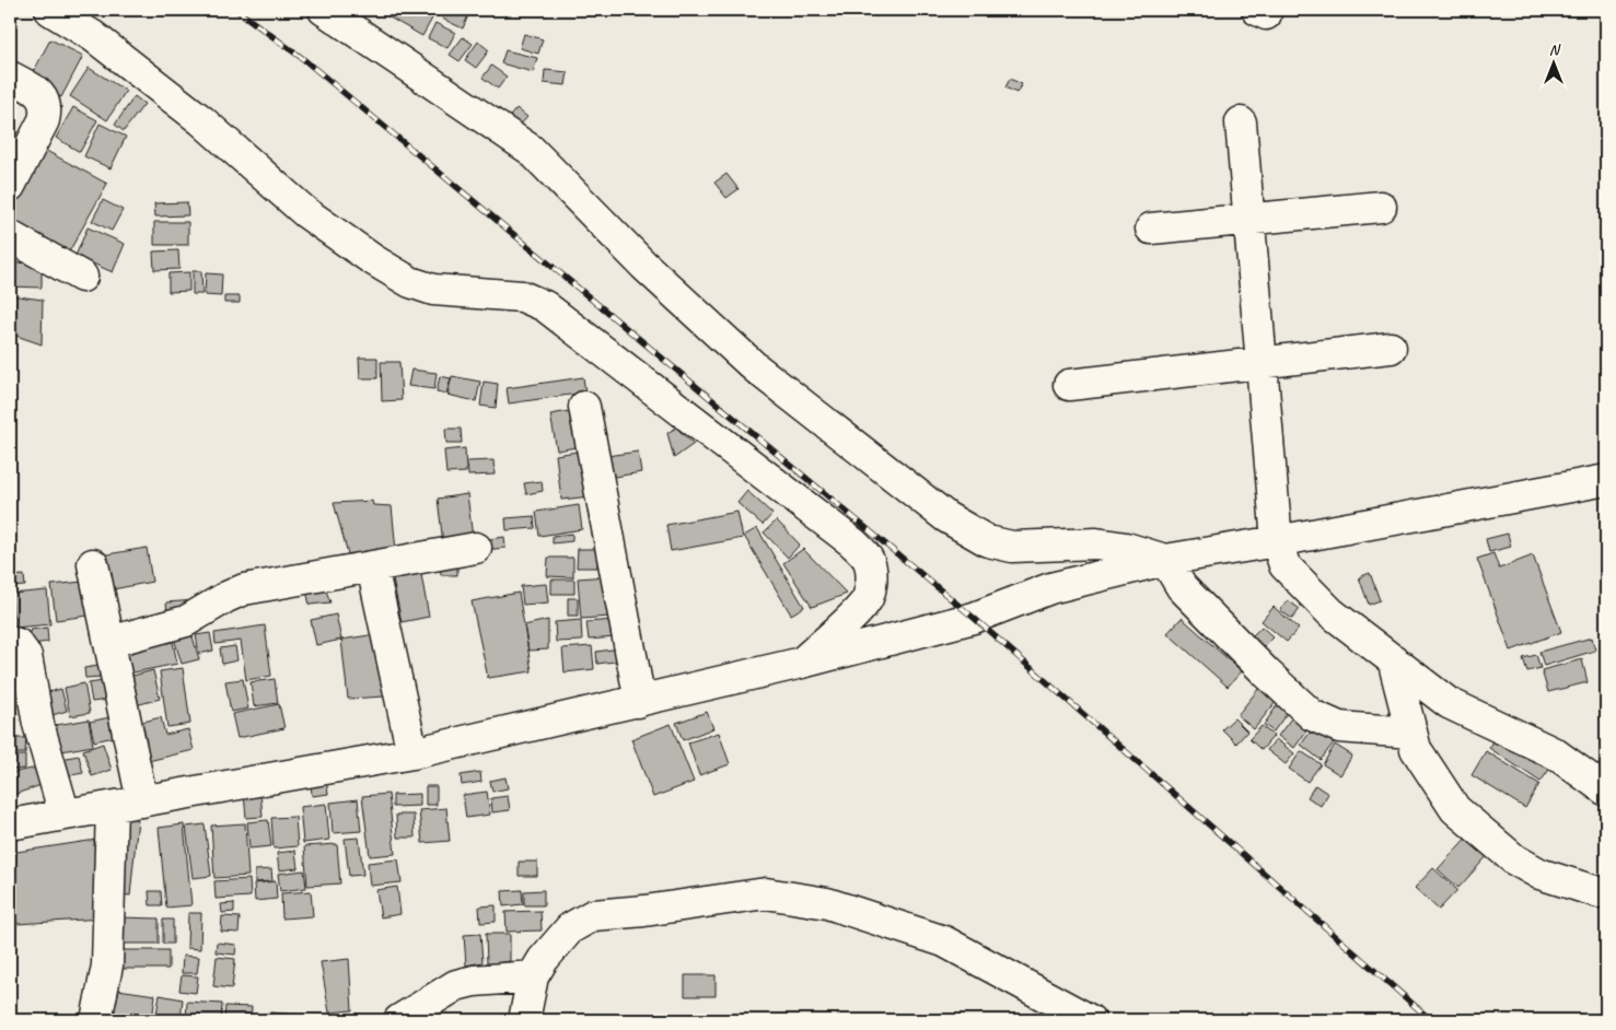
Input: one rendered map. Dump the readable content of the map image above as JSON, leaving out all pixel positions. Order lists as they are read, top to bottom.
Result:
{
  "north": "top"
}
